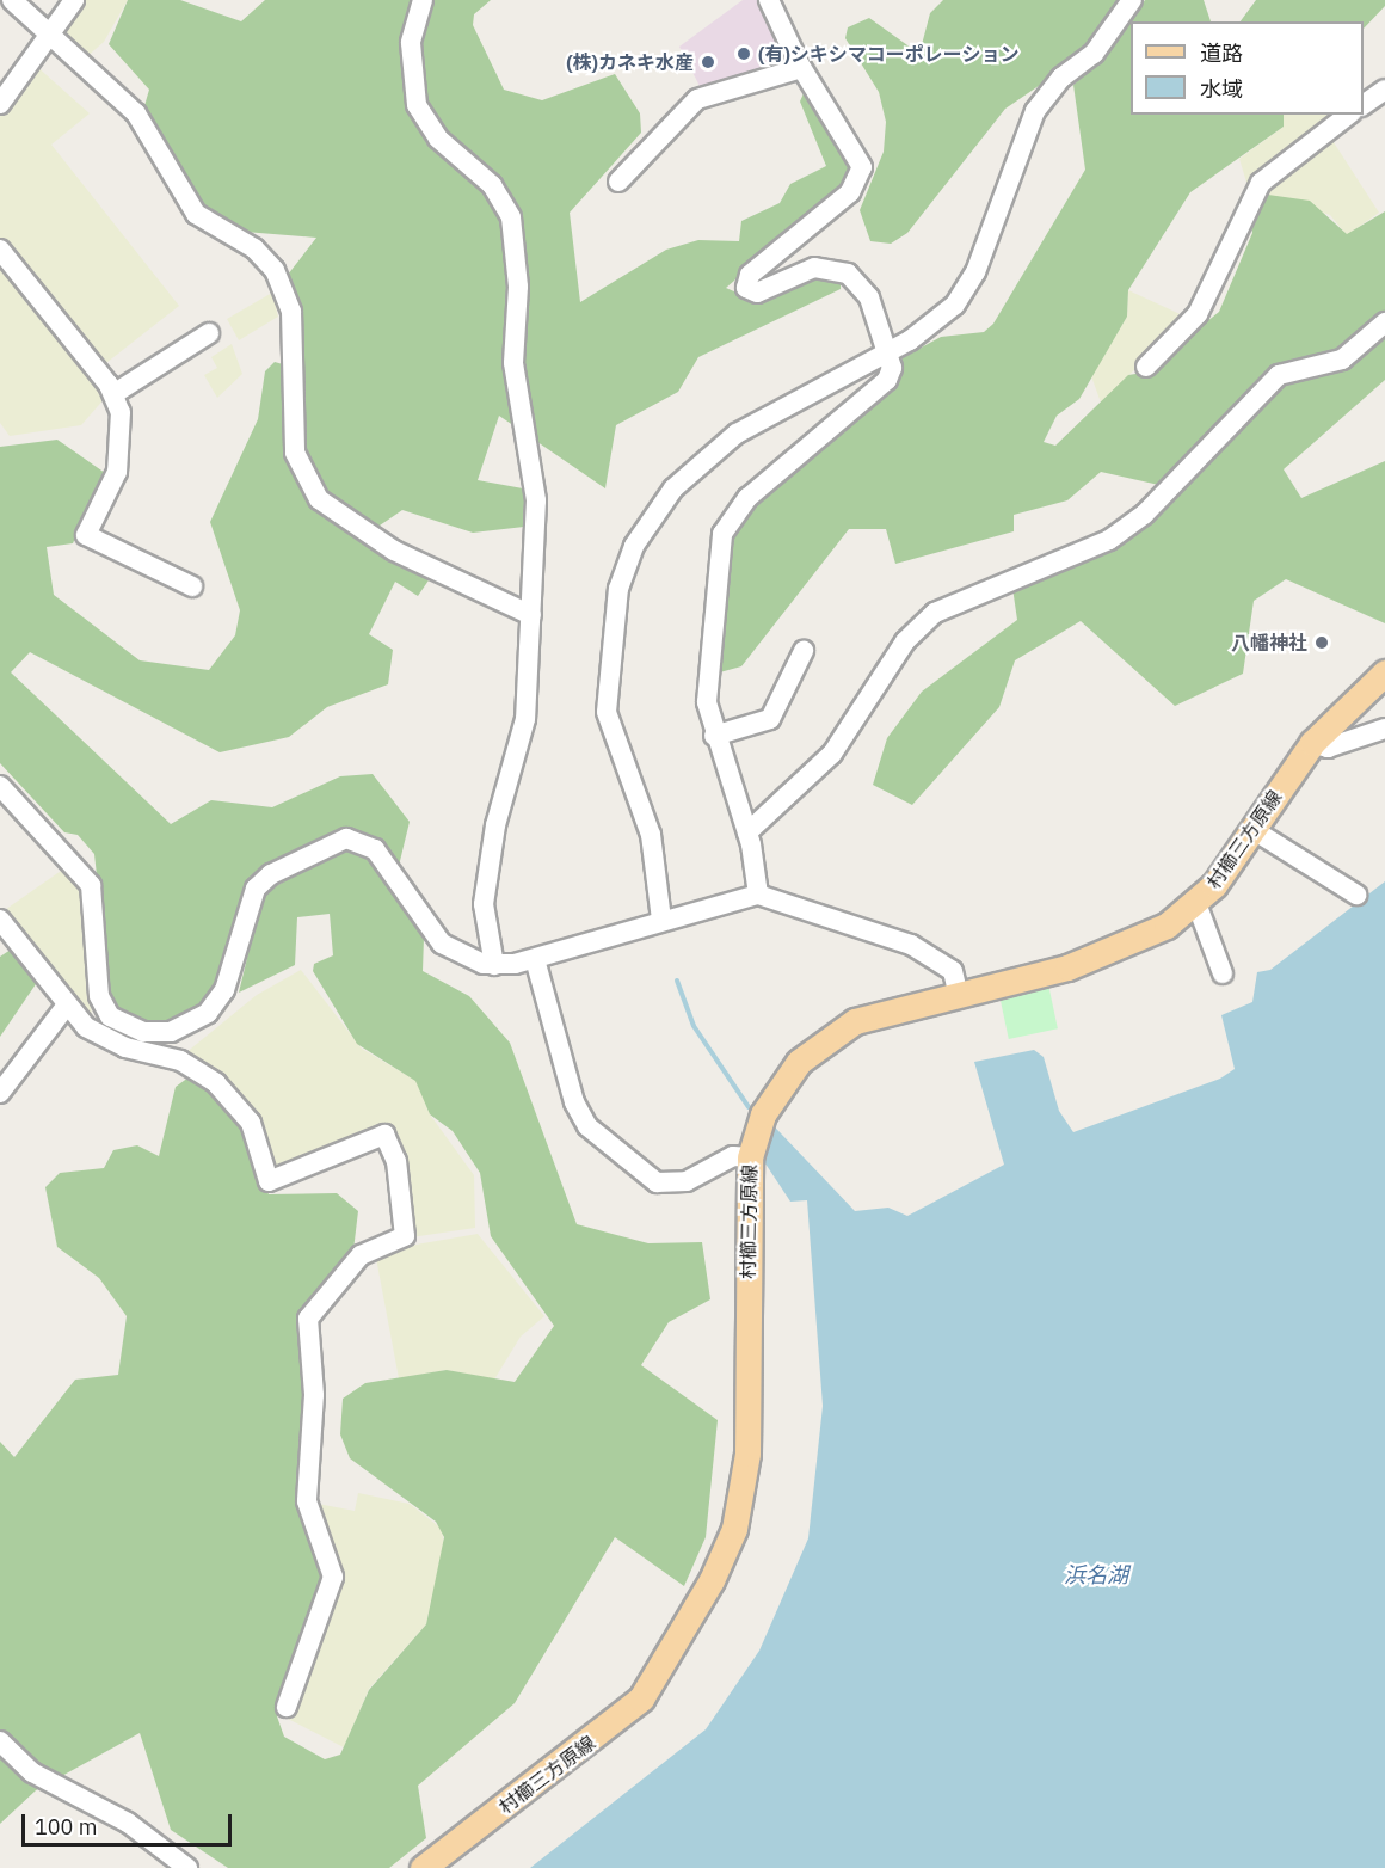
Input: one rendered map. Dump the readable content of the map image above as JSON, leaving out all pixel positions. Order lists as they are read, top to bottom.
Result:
{
  "streets": {
    "main road": ["村櫛三方原線"]
  },
  "water": ["浜名湖"],
  "places": ["(有)シキシマコーポレーション", "(株)カネキ水産", "八幡神社"],
  "legend": ["道路", "水域"],
  "scale_bar": "100 m"
}
